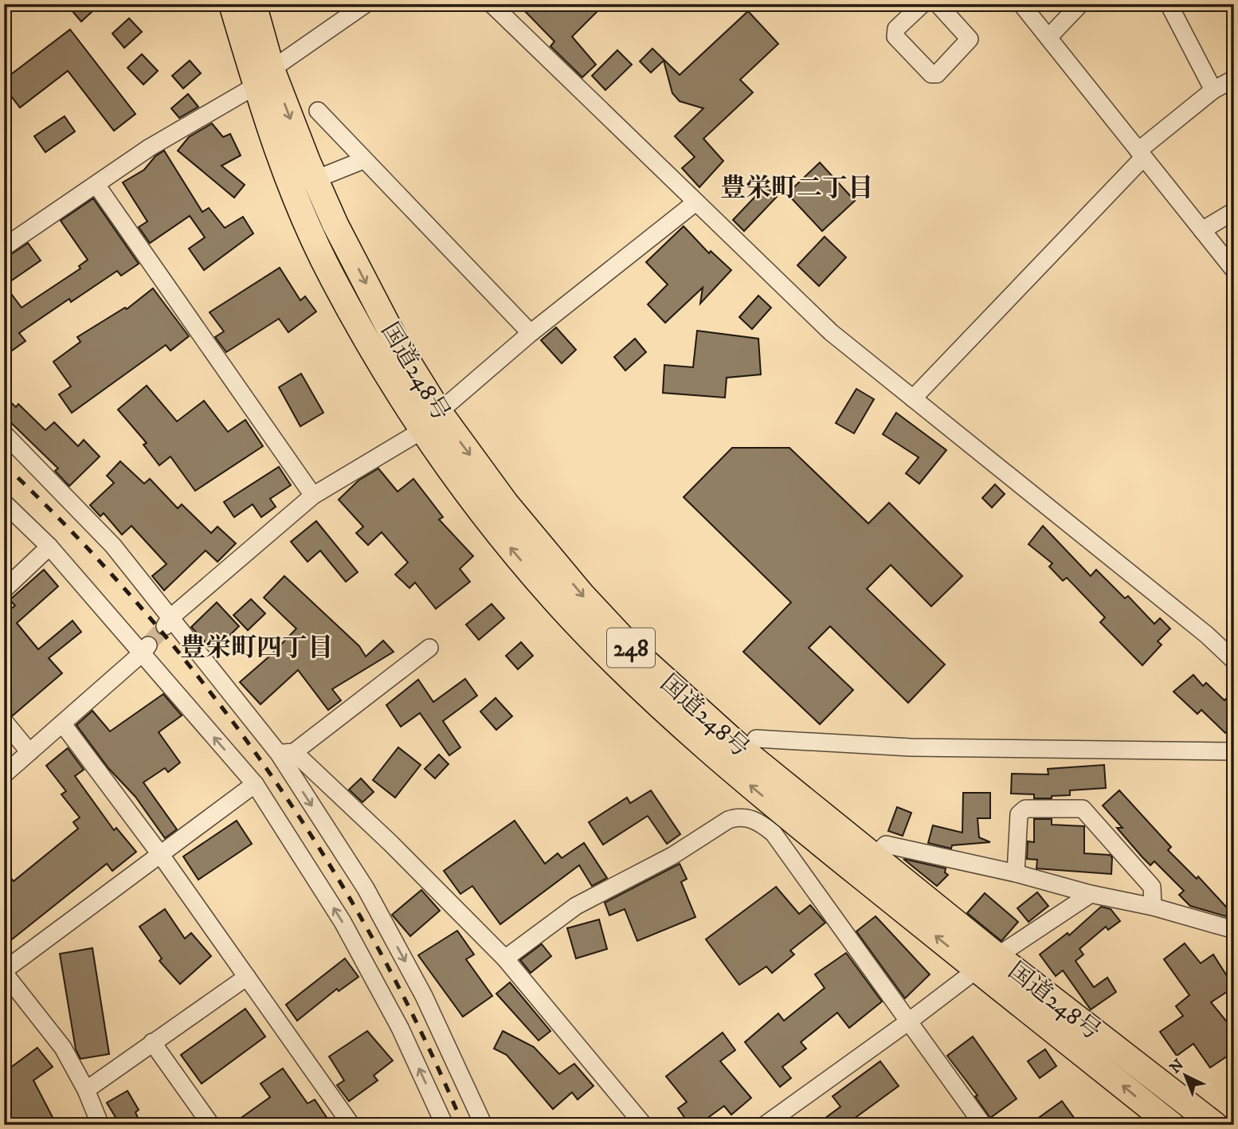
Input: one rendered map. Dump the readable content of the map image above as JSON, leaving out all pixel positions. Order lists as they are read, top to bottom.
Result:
{
  "streets": {
    "highway": ["国道248号", "248"]
  },
  "districts": ["豊栄町二丁目", "豊栄町四丁目"],
  "north": "top left"
}
